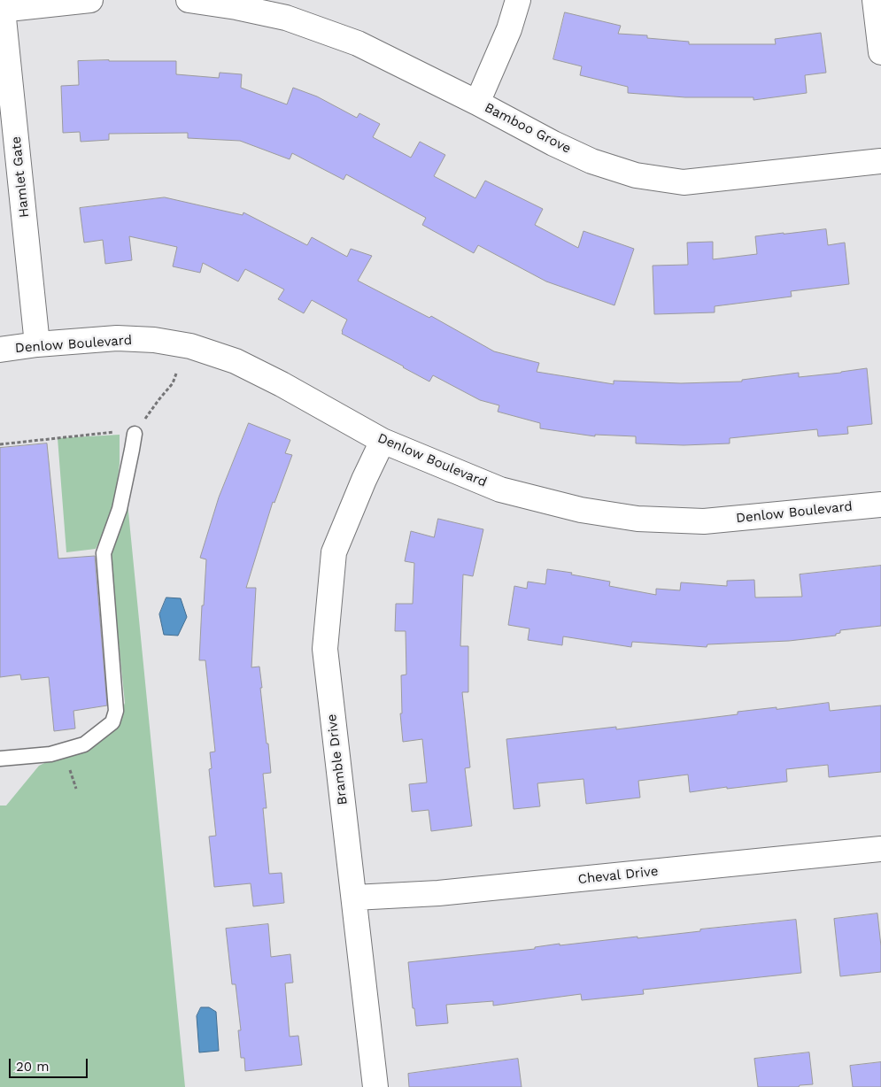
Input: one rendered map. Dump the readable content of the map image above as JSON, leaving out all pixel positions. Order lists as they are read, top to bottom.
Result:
{
  "streets": {
    "street": [
      "Bamboo Grove",
      "Hamlet Gate",
      "Denlow Boulevard",
      "Bramble Drive",
      "Cheval Drive"
    ]
  },
  "crossings": [
    ["Hamlet Gate", "Denlow Boulevard"],
    ["Denlow Boulevard", "Bramble Drive"],
    ["Bramble Drive", "Cheval Drive"]
  ],
  "scale_bar": "20 m"
}
